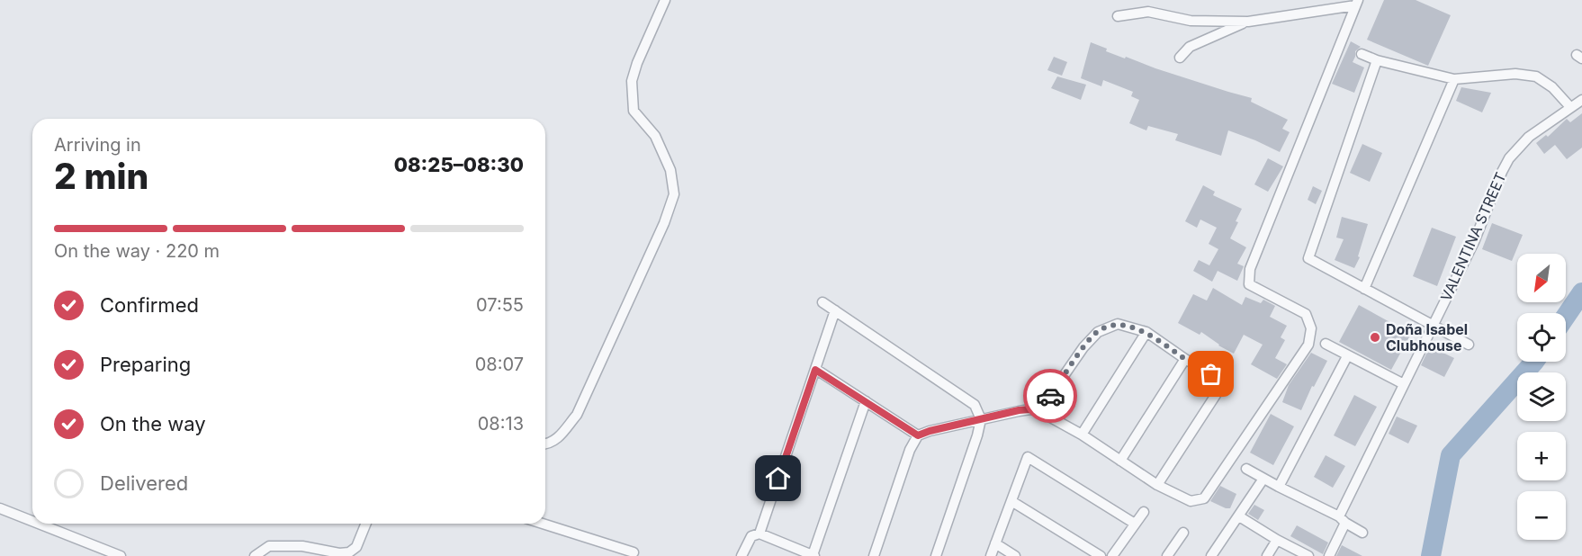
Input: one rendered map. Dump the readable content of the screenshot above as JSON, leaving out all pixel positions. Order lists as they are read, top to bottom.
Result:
{
  "streets": {
    "street": ["VALENTINA STREET"]
  },
  "places": ["Doña Isabel Clubhouse"],
  "north": "bottom left",
  "page": {
    "heading": ["2 min", "Arriving in", "08:25–08:30"],
    "bar": "On the way · 220 m",
    "map_buttons": ["+", "−"],
    "list": [
      ["Confirmed", "07:55"],
      ["Preparing", "08:07"],
      ["On the way", "08:13"],
      "Delivered"
    ]
  }
}
